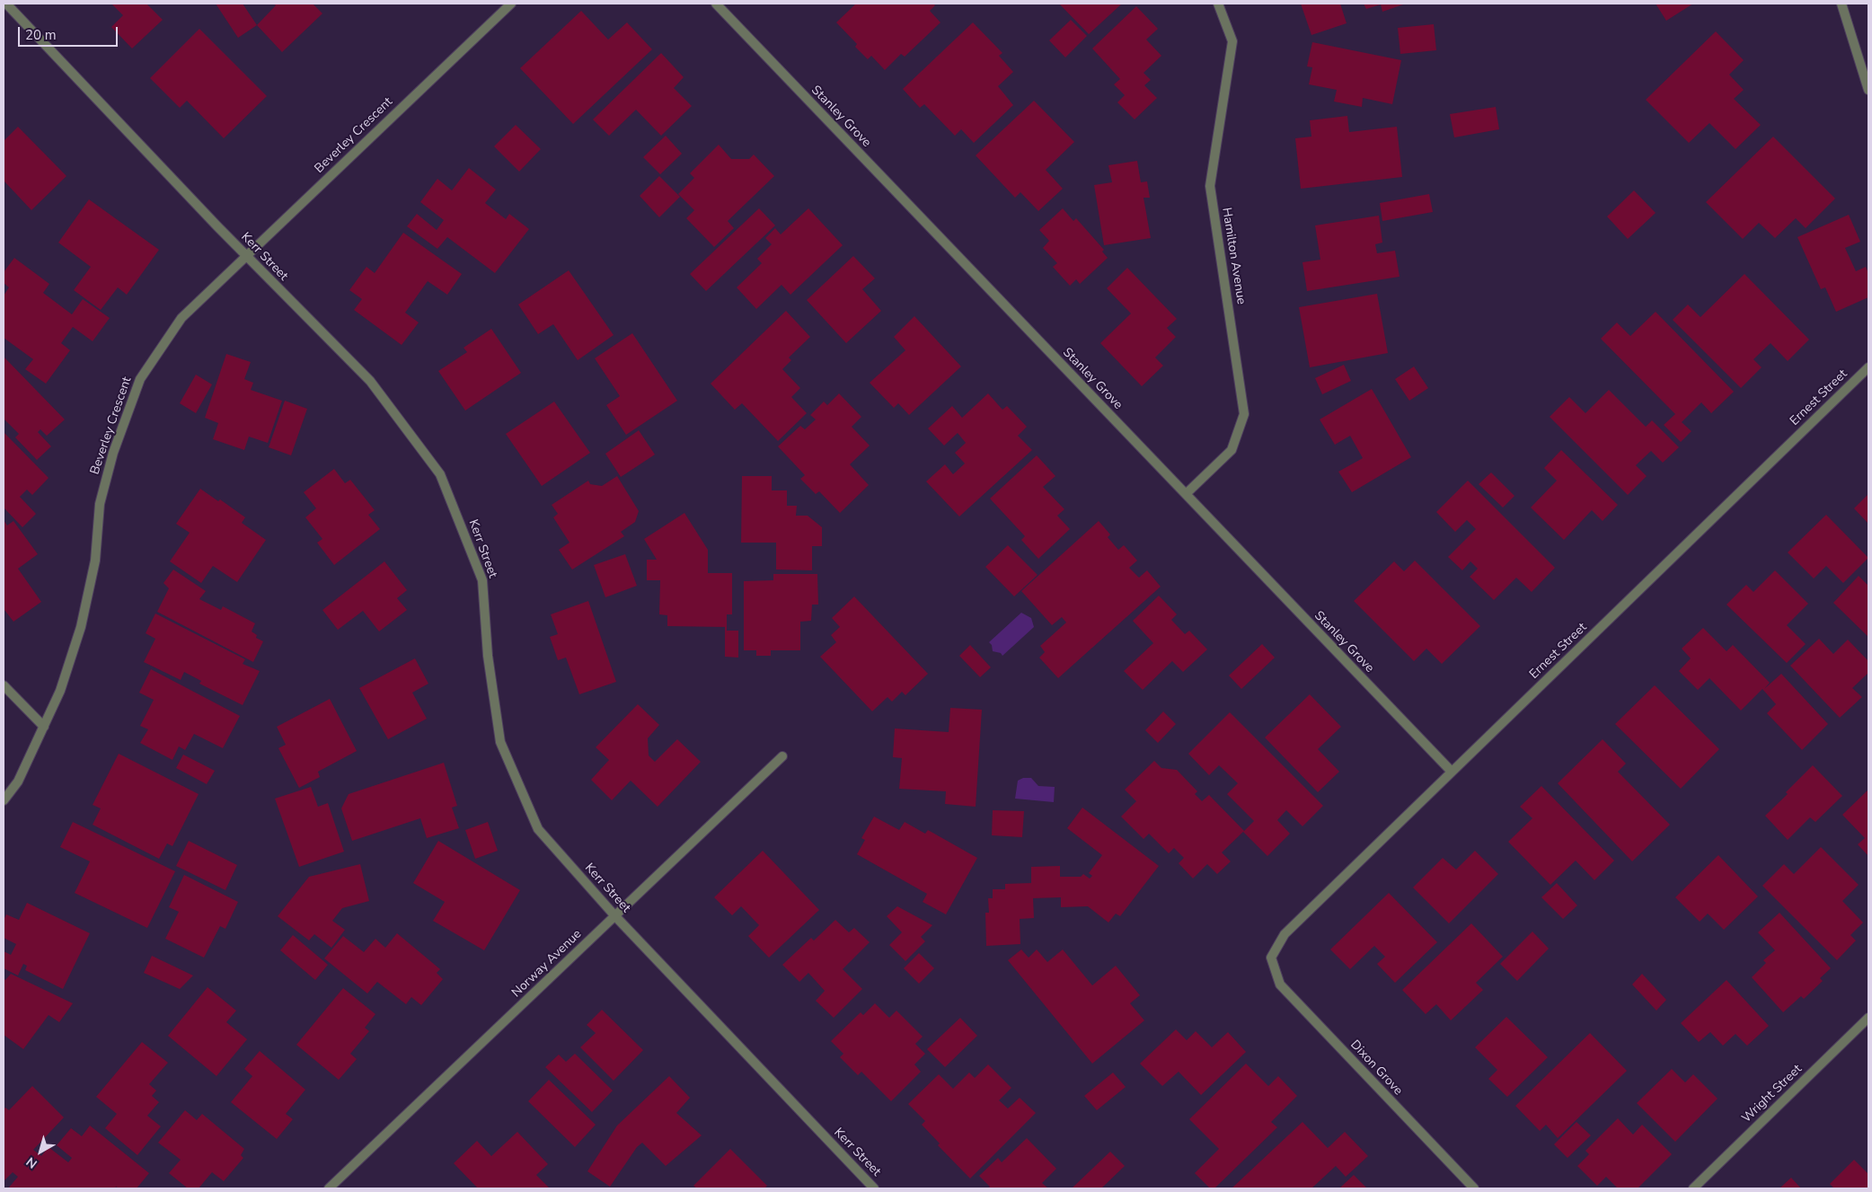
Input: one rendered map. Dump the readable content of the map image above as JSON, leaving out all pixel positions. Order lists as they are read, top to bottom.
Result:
{
  "streets": {
    "street": [
      "Stanley Grove",
      "Beverley Crescent",
      "Hamilton Avenue",
      "Kerr Street",
      "Ernest Street",
      "Norway Avenue",
      "Dixon Grove",
      "Wright Street"
    ]
  },
  "crossings": [
    ["Stanley Grove", "Hamilton Avenue"],
    ["Stanley Grove", "Ernest Street"],
    ["Beverley Crescent", "Kerr Street"],
    ["Kerr Street", "Norway Avenue"],
    ["Ernest Street", "Dixon Grove"]
  ],
  "scale_bar": "20 m",
  "north": "bottom left"
}
